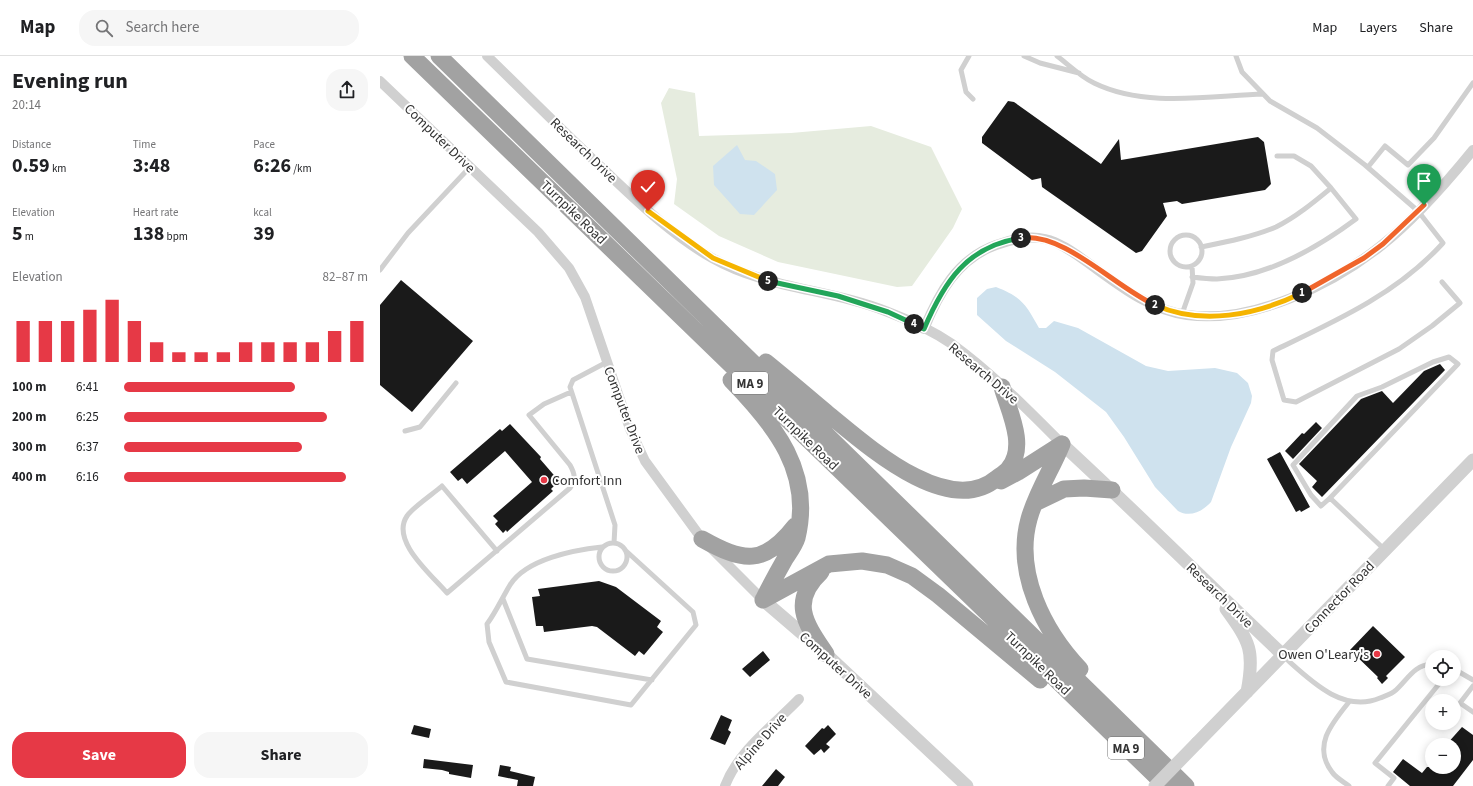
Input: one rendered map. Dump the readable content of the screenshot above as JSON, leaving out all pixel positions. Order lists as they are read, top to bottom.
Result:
{
  "streets": {
    "highway": ["Turnpike Road", "MA 9"],
    "street": [
      "Computer Drive",
      "Research Drive",
      "Connector Road",
      "Alpine Drive"
    ]
  },
  "crossings": [
    ["Research Drive", "Connector Road"],
    ["Turnpike Road", "Connector Road"]
  ],
  "places": ["Comfort Inn", "Owen O'Leary's"],
  "page": {
    "header": "Map",
    "search": "Search here",
    "nav": ["Map", "Layers", "Share"],
    "heading": ["Evening run", "20:14"],
    "stats": [
      ["Distance", "0.59 km"],
      ["Time", "3:48"],
      ["Pace", "6:26 /km"],
      ["Elevation", "5 m"],
      ["Heart rate", "138 bpm"],
      ["kcal", "39"]
    ],
    "pins": [
      "3",
      "5",
      "1",
      "2",
      "4"
    ],
    "chart": ["Elevation", "82–87 m"],
    "list": [
      {
        "name": "100 m",
        "note": "6:41"
      },
      {
        "name": "200 m",
        "note": "6:25"
      },
      {
        "name": "300 m",
        "note": "6:37"
      },
      {
        "name": "400 m",
        "note": "6:16"
      }
    ],
    "map_buttons": ["+", "−"],
    "buttons": ["Save", "Share"]
  }
}
